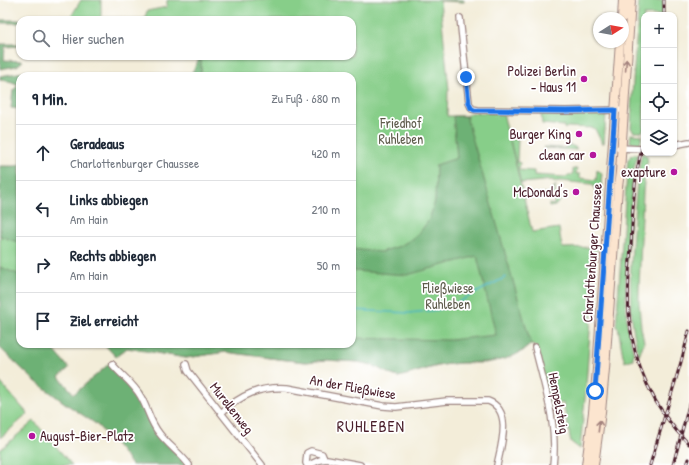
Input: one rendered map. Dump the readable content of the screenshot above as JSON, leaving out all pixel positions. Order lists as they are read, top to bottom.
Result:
{
  "streets": {
    "main road": ["Charlottenburger Chaussee"],
    "street": ["An der Fließwiese", "Hempelsteig", "Murellenweg"]
  },
  "crossings": [
    ["An der Fließwiese", "Murellenweg"]
  ],
  "districts": ["RUHLEBEN"],
  "parks": ["Friedhof Ruhleben", "Fließwiese Ruhleben"],
  "places": [
    "Polizei Berlin - Haus 11",
    "Burger King",
    "clean car",
    "exapture",
    "McDonald's",
    "August-Bier-Platz"
  ],
  "north": "right",
  "page": {
    "map_buttons": ["+", "−"],
    "search": "Hier suchen",
    "heading": ["9 Min.", "Zu Fuß · 680 m"],
    "list": [
      ["Geradeaus", "Charlottenburger Chaussee", "420 m"],
      ["Links abbiegen", "Am Hain", "210 m"],
      ["Rechts abbiegen", "Am Hain", "50 m"],
      "Ziel erreicht"
    ]
  }
}
